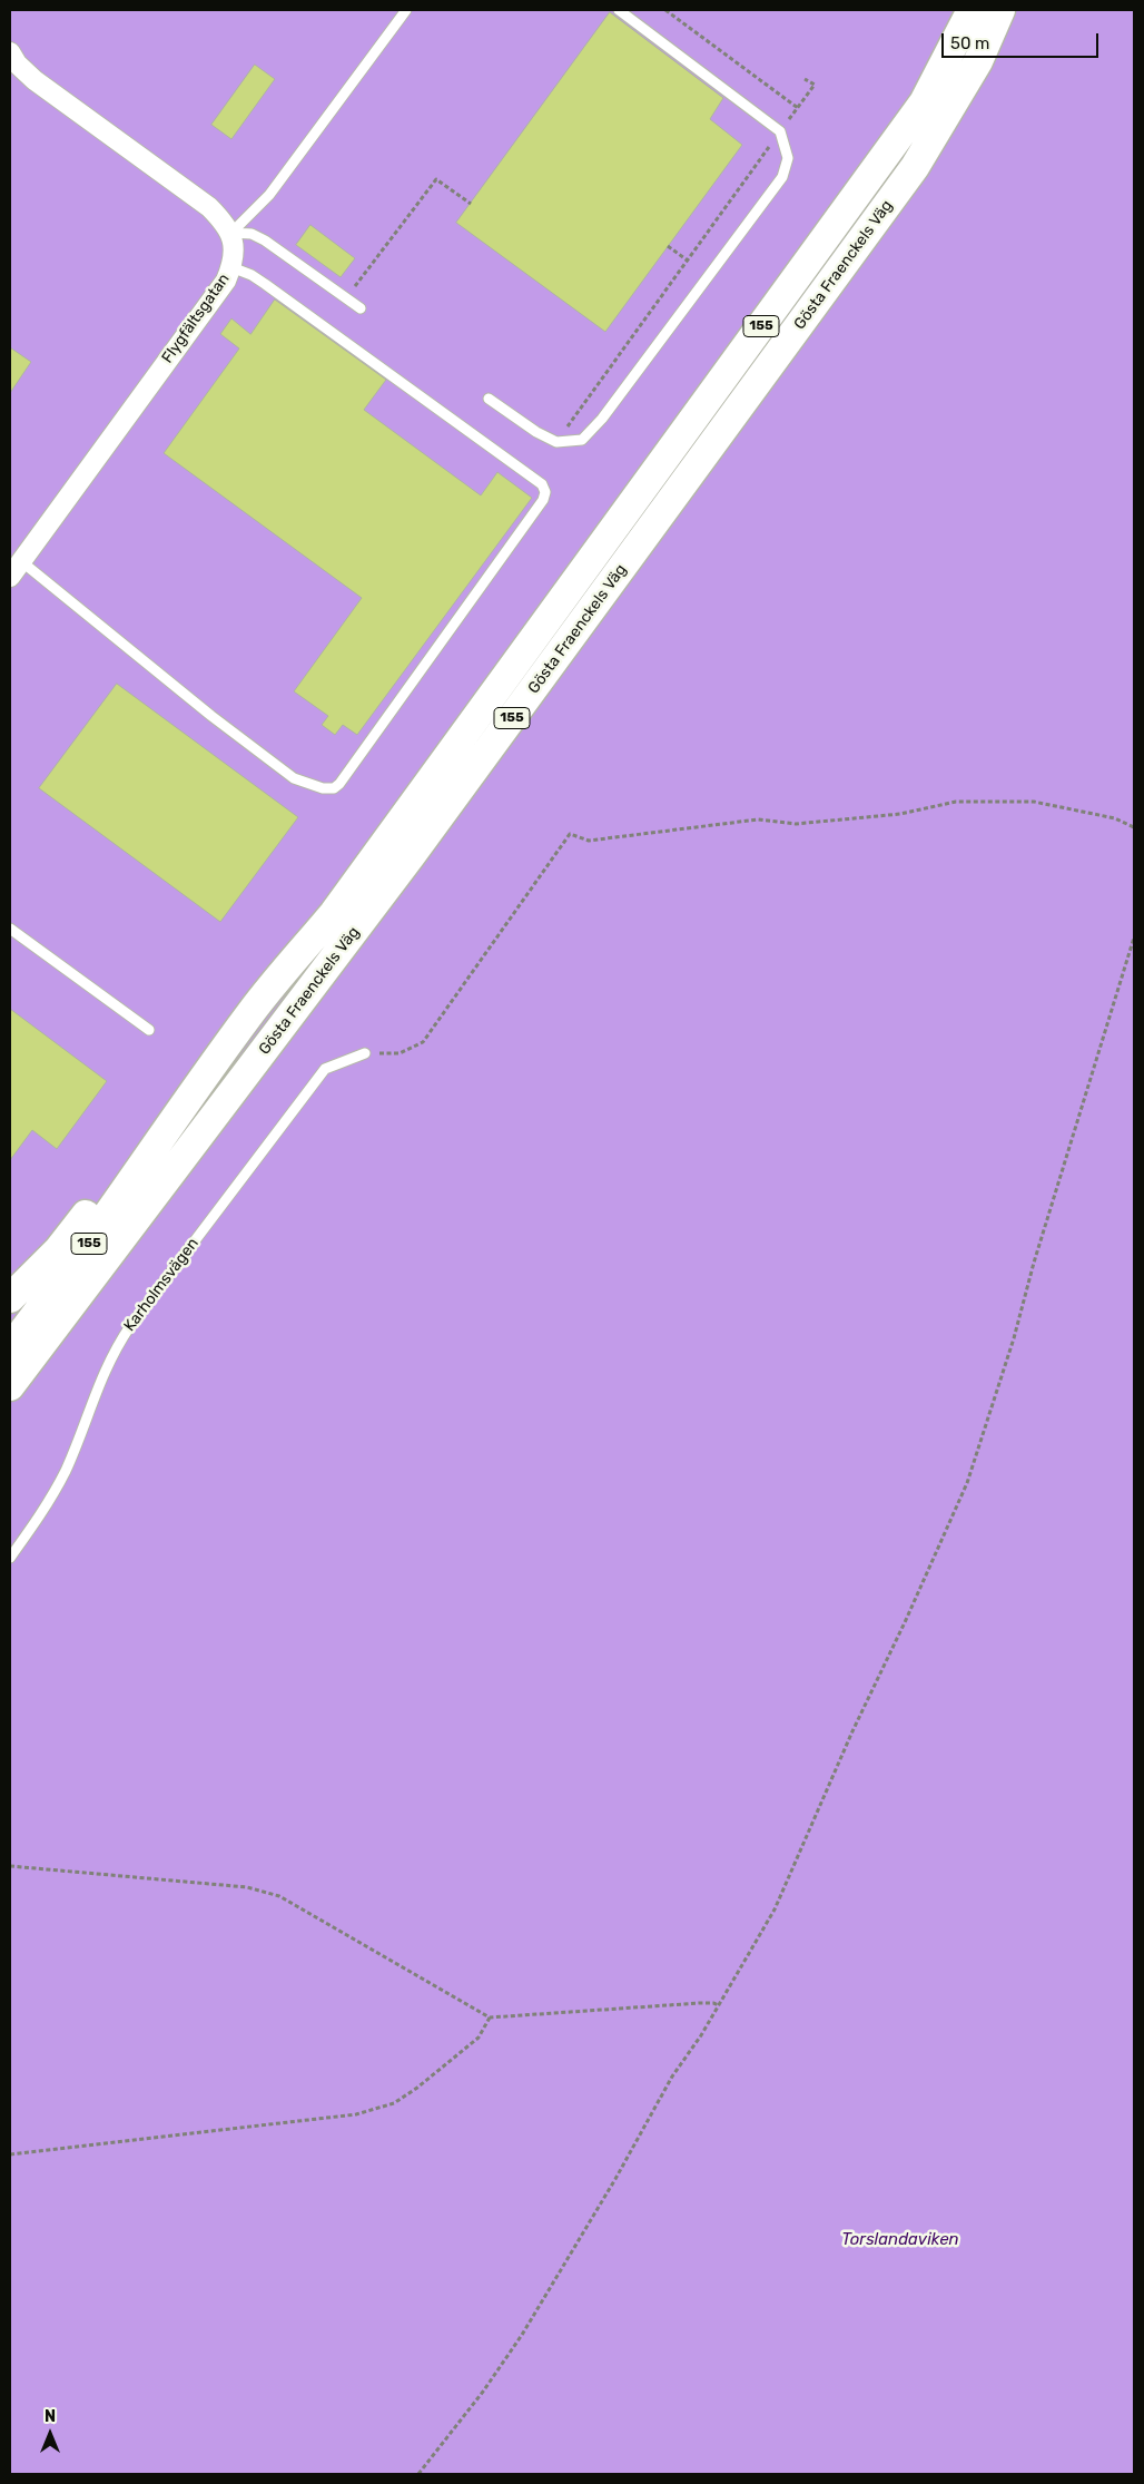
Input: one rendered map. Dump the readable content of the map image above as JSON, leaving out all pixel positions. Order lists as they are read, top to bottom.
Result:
{
  "streets": {
    "main road": ["Gösta Fraenckels Väg", "155"],
    "street": ["Flygfältsgatan"],
    "lane": ["Karholmsvägen"]
  },
  "water": ["Torslandaviken"],
  "scale_bar": "50 m",
  "north": "top"
}
